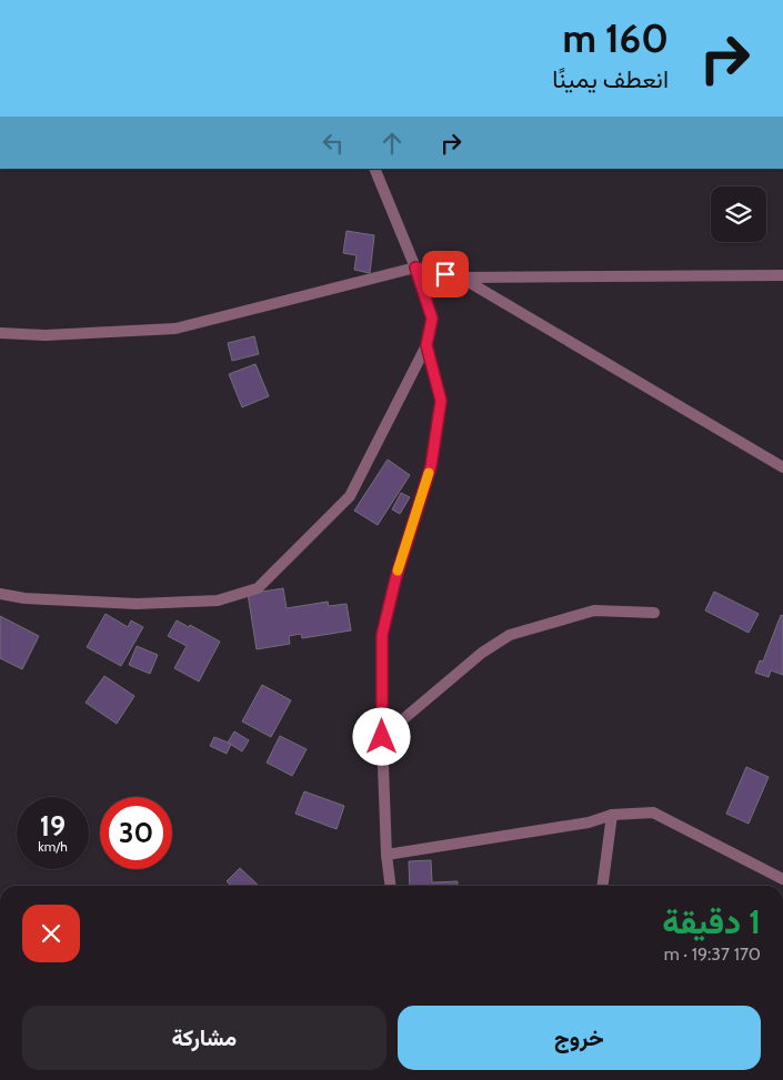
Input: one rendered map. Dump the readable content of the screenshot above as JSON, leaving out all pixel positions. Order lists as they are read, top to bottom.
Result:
{
  "page": {
    "turn": ["160 m", "انعطف يمينًا"],
    "speed": "19 km/h",
    "limit": "30",
    "heading": ["1 دقيقة", "170 m · 19:37"],
    "buttons": ["خروج", "مشاركة"]
  }
}
